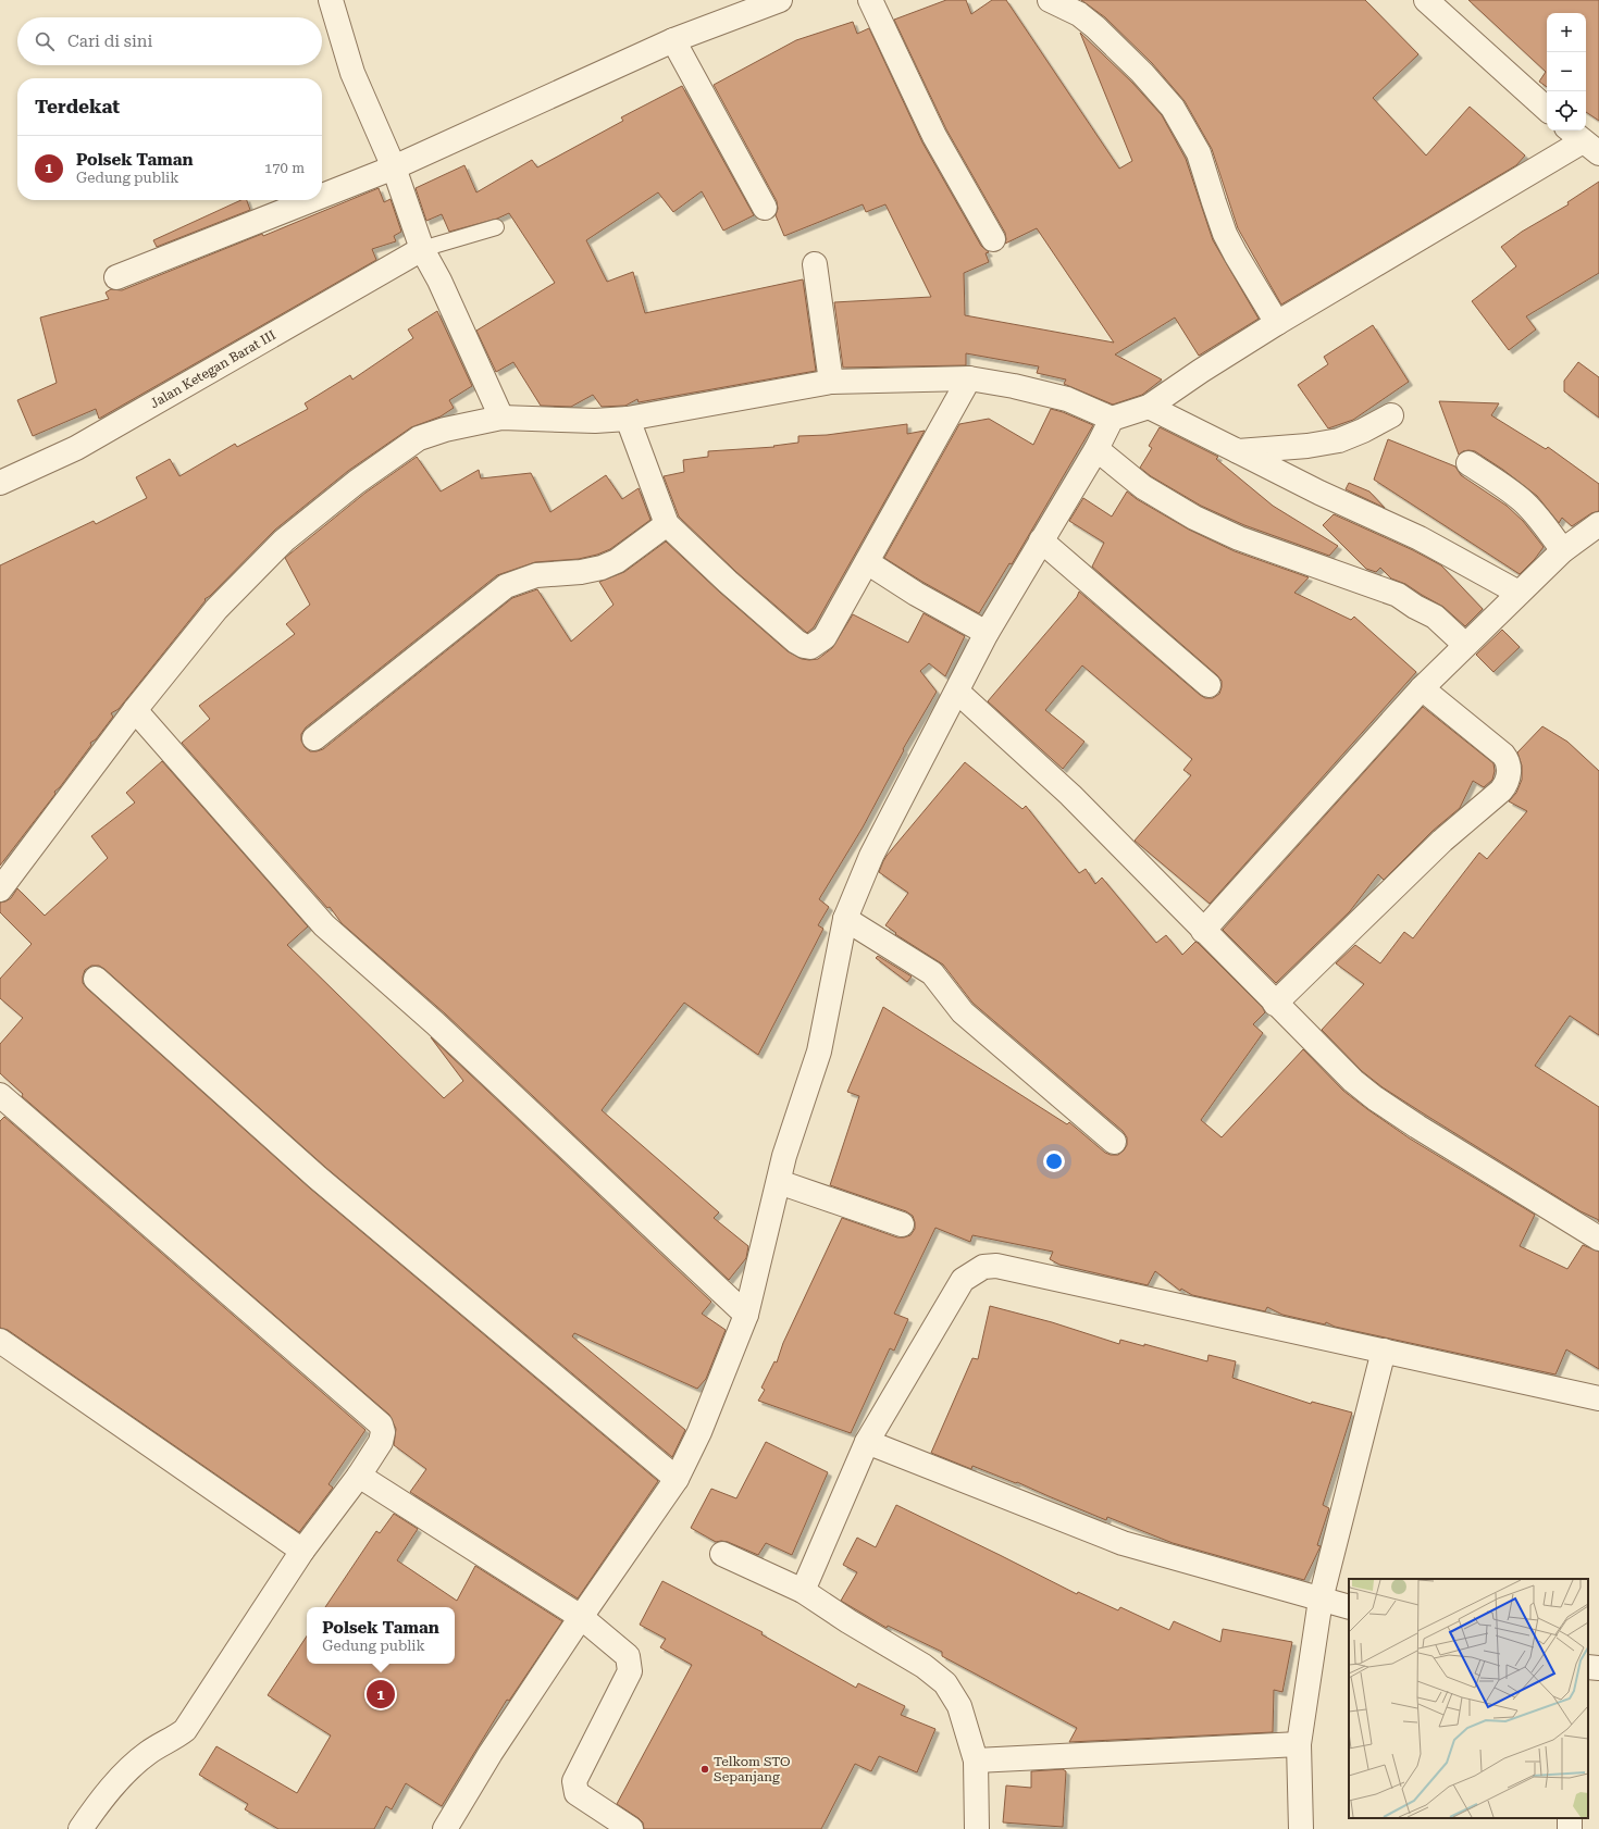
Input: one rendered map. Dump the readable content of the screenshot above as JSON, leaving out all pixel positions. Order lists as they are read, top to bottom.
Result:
{
  "streets": {
    "street": ["Jalan Ketegan Barat III"]
  },
  "places": ["Telkom STO Sepanjang"],
  "page": {
    "map_buttons": ["+", "−"],
    "search": "Cari di sini",
    "heading": "Terdekat",
    "list": [
      {
        "mark": "1",
        "name": "Polsek Taman",
        "note": "Gedung publik",
        "value": "170 m"
      }
    ],
    "popup": ["Polsek Taman", "Gedung publik"],
    "pins": "1"
  }
}
